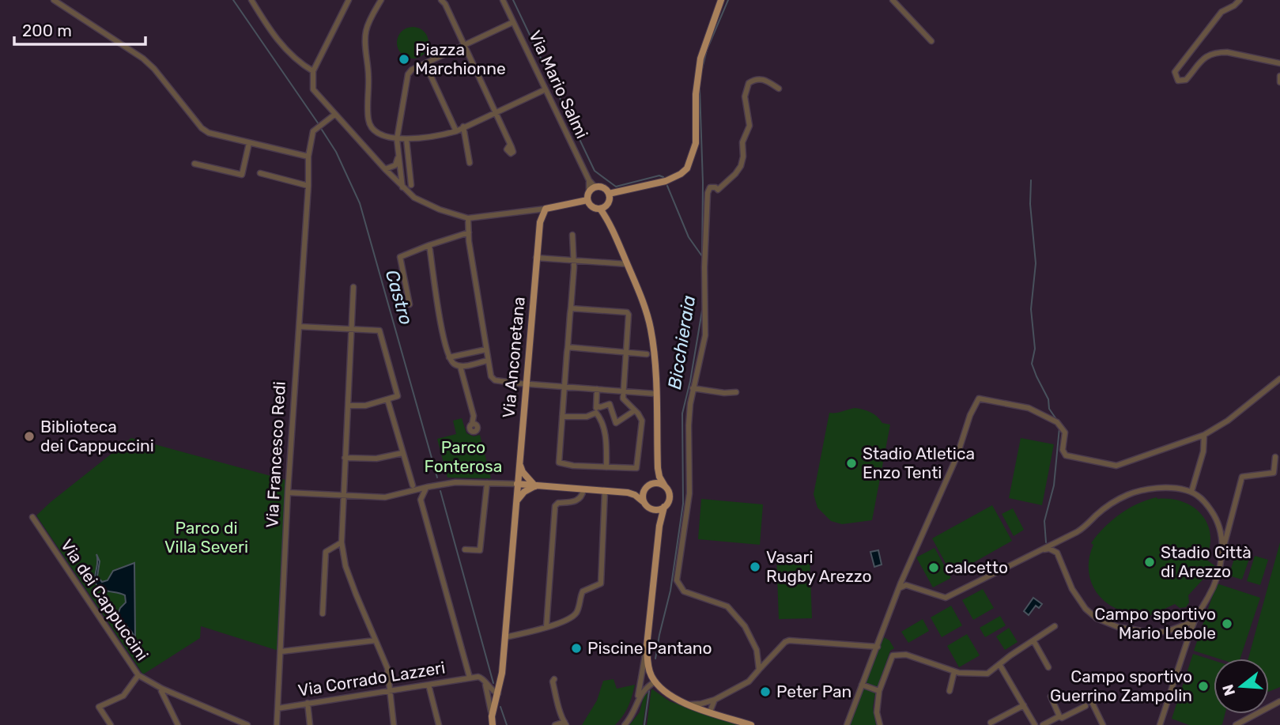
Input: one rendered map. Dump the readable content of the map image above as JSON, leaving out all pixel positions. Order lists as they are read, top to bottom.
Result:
{
  "streets": {
    "main road": ["Via Anconetana"],
    "street": [
      "Via Mario Salmi",
      "Via Francesco Redi",
      "Via dei Cappuccini",
      "Via Corrado Lazzeri"
    ]
  },
  "crossings": [
    ["Via Francesco Redi", "Via Corrado Lazzeri"]
  ],
  "water": ["Castro", "Bicchieraia"],
  "parks": ["Parco Fonterosa", "Parco di Villa Severi"],
  "places": [
    "Piazza Marchionne",
    "Biblioteca dei Cappuccini",
    "Stadio Atletica Enzo Tenti",
    "Stadio Città di Arezzo",
    "Vasari Rugby Arezzo",
    "calcetto",
    "Campo sportivo Mario Lebole",
    "Piscine Pantano",
    "Campo sportivo Guerrino Zampolin",
    "Peter Pan"
  ],
  "scale_bar": "200 m",
  "north": "left"
}
